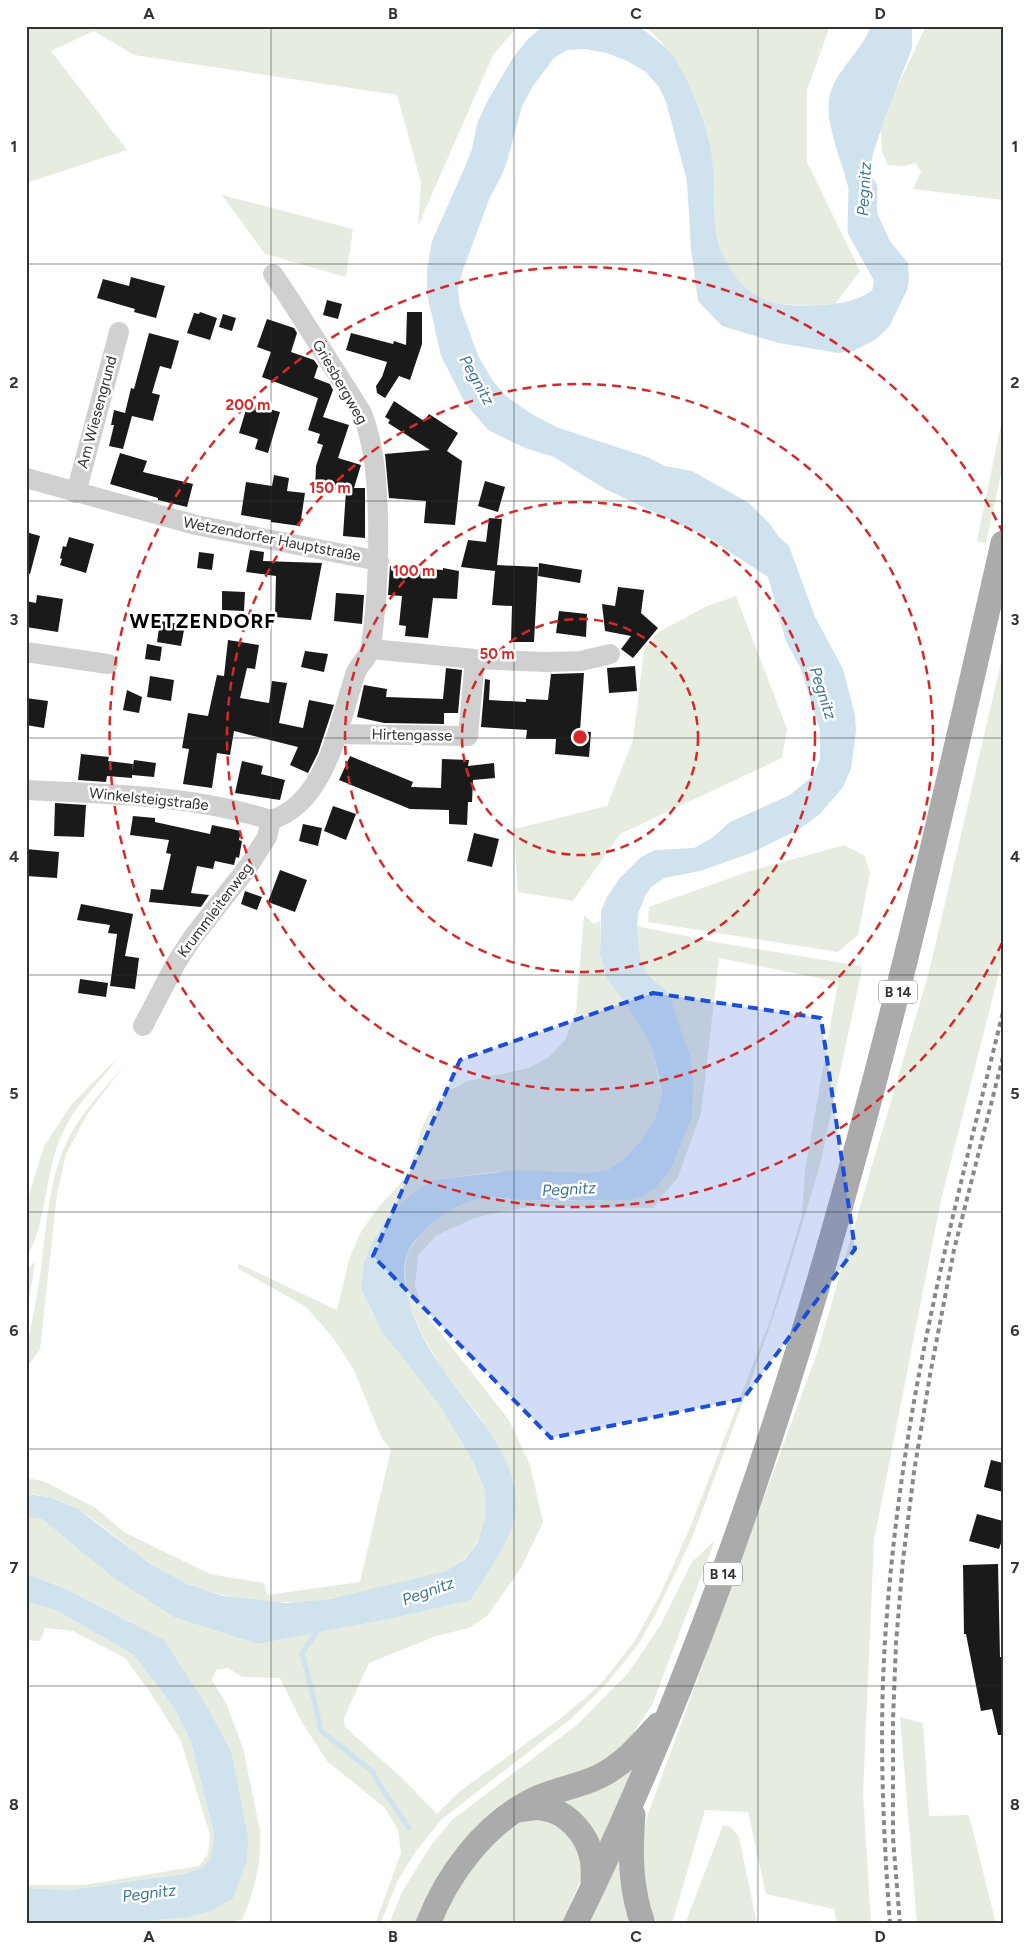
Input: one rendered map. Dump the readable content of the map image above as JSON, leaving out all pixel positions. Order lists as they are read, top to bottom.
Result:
{
  "streets": {
    "main road": ["B 14"],
    "street": [
      "Griesbergweg",
      "Am Wiesengrund",
      "Wetzendorfer Hauptstraße",
      "Hirtengasse",
      "Winkelsteigstraße",
      "Krummleitenweg"
    ]
  },
  "crossings": [
    ["Griesbergweg", "Wetzendorfer Hauptstraße"],
    ["Am Wiesengrund", "Wetzendorfer Hauptstraße"],
    ["Wetzendorfer Hauptstraße", "Hirtengasse"],
    ["Wetzendorfer Hauptstraße", "Winkelsteigstraße"],
    ["Wetzendorfer Hauptstraße", "Krummleitenweg"],
    ["Winkelsteigstraße", "Krummleitenweg"]
  ],
  "districts": ["WETZENDORF"],
  "water": ["Pegnitz"],
  "grid": {
    "columns": [
      "A",
      "B",
      "C",
      "D"
    ],
    "rows": [
      "1",
      "2",
      "3",
      "4",
      "5",
      "6",
      "7",
      "8"
    ]
  },
  "rings": [
    "200 m",
    "150 m",
    "100 m",
    "50 m"
  ]
}
